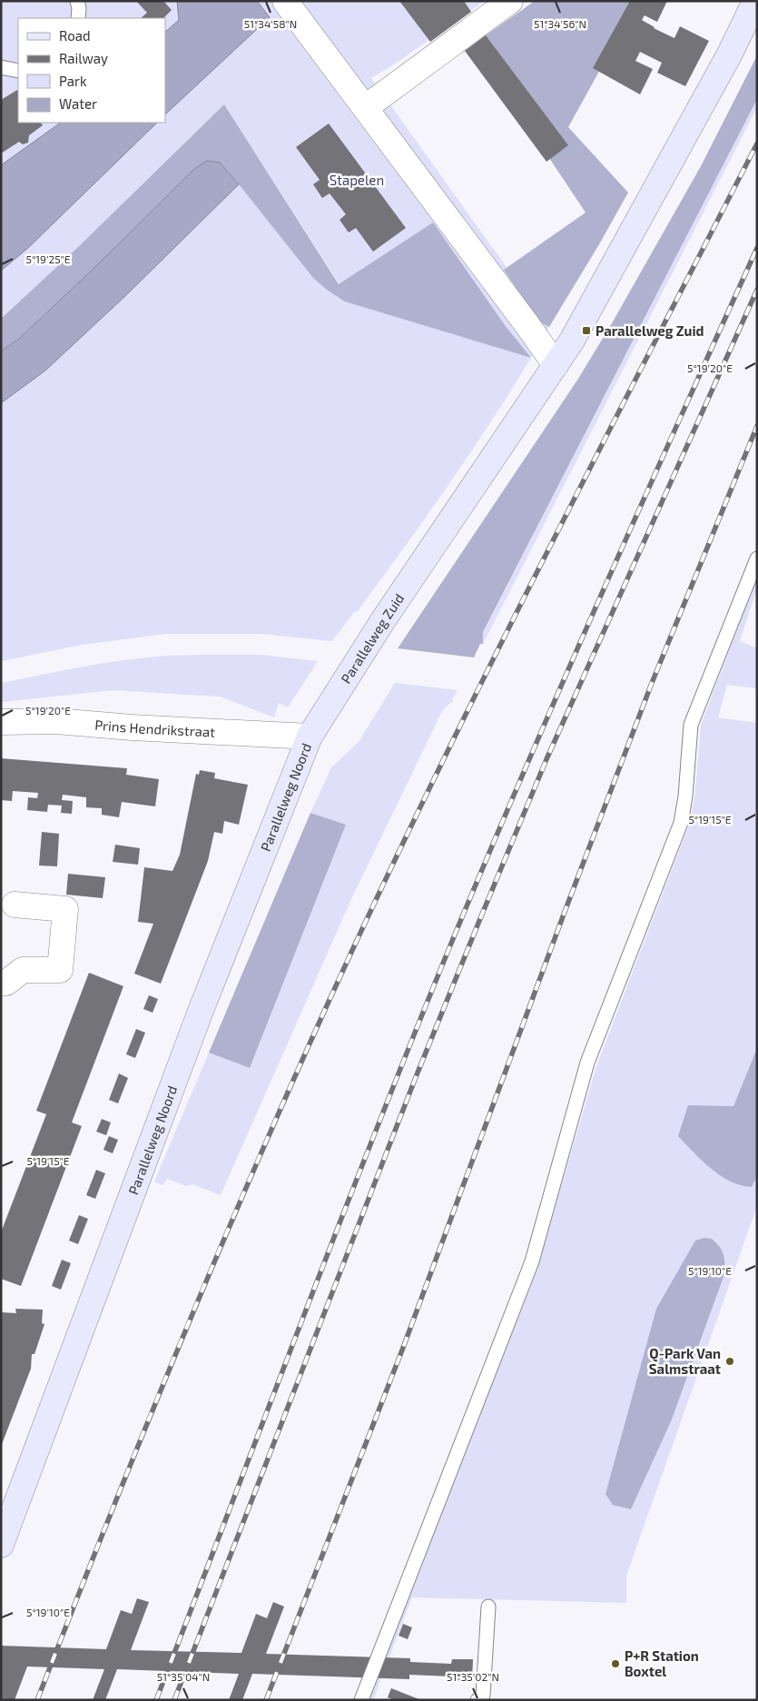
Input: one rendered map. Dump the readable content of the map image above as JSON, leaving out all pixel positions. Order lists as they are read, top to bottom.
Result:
{
  "streets": {
    "street": ["Parallelweg Zuid", "Prins Hendrikstraat", "Parallelweg Noord"]
  },
  "crossings": [
    ["Parallelweg Zuid", "Prins Hendrikstraat"],
    ["Parallelweg Zuid", "Parallelweg Noord"],
    ["Prins Hendrikstraat", "Parallelweg Noord"]
  ],
  "parks": ["Stapelen"],
  "places": {
    "transit": ["Parallelweg Zuid"],
    "other": ["Q-Park Van Salmstraat", "P+R Station Boxtel"]
  },
  "legend": [
    "Road",
    "Railway",
    "Park",
    "Water"
  ],
  "coordinates": [
    "51°34'58\"N",
    "51°34'56\"N",
    "5°19'25\"E",
    "5°19'20\"E",
    "5°19'15\"E",
    "5°19'10\"E",
    "51°35'04\"N",
    "51°35'02\"N"
  ]
}
